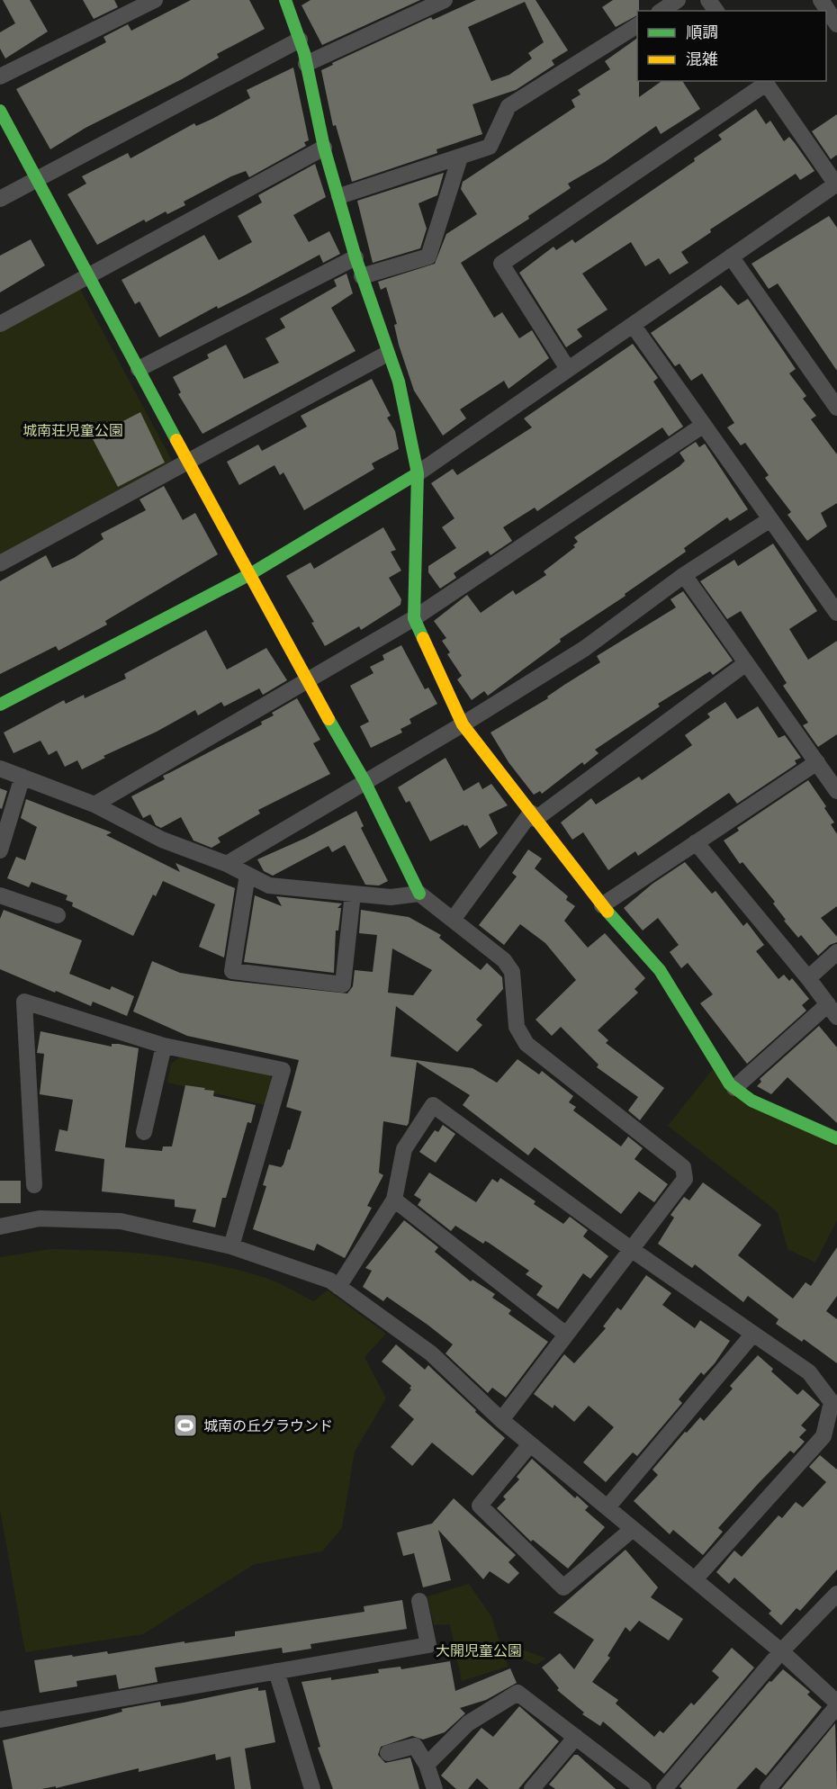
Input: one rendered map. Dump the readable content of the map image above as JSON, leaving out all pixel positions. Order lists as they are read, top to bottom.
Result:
{
  "parks": ["城南荘児童公園", "大開児童公園"],
  "places": {
    "sports": ["城南の丘グラウンド"]
  },
  "legend": ["順調", "混雑"]
}
